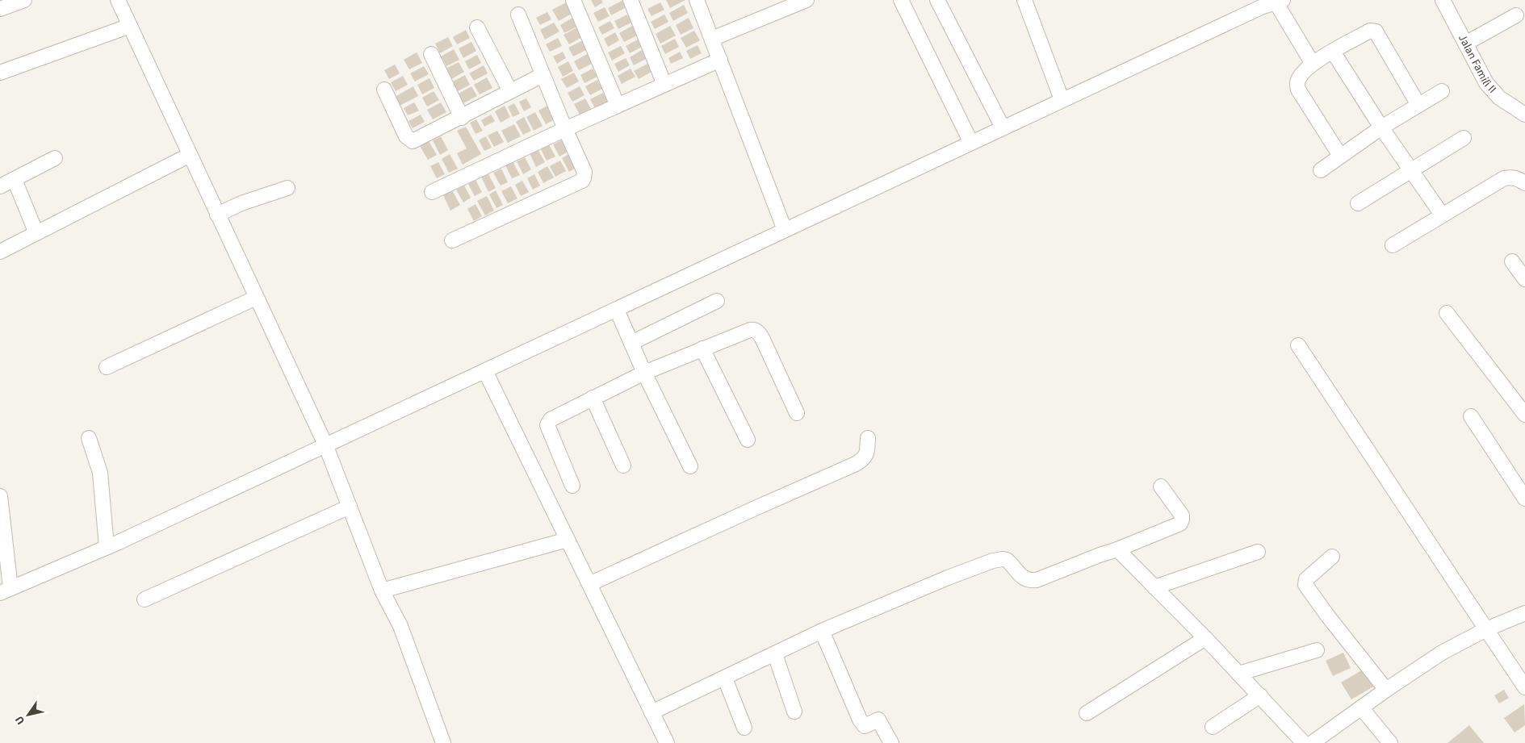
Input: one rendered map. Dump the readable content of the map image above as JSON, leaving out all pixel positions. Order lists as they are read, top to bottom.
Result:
{
  "streets": {
    "street": ["Jalan Famili II"]
  },
  "north": "bottom left"
}
